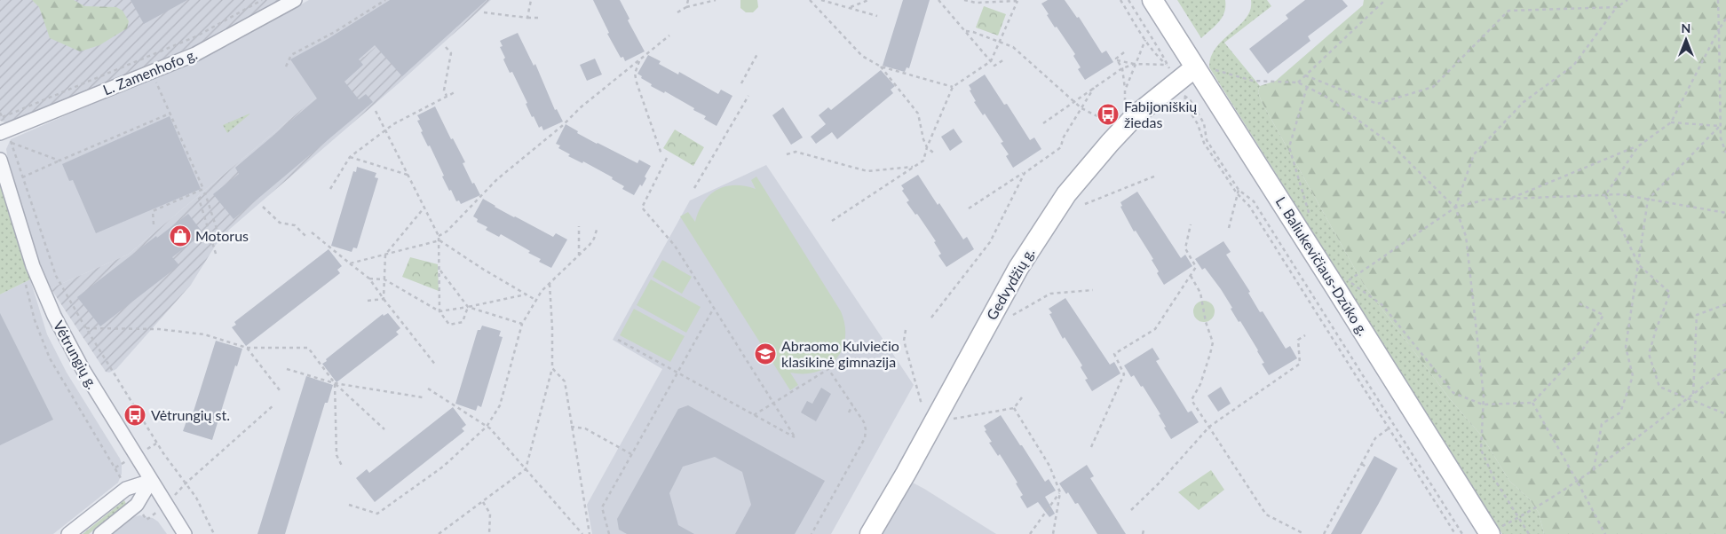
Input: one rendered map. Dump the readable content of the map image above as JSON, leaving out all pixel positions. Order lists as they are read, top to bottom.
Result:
{
  "streets": {
    "main road": ["L. Baliukevičiaus-Dzūko g.", "Gedvydžių g."],
    "street": ["L. Zamenhofo g.", "Vėtrungių g."]
  },
  "crossings": [
    ["L. Baliukevičiaus-Dzūko g.", "Gedvydžių g."]
  ],
  "places": {
    "bus stop": ["Fabijoniškių žiedas", "Vėtrungių st."],
    "shop": ["Motorus"],
    "school or university": ["Abraomo Kulviečio klasikinė gimnazija"]
  },
  "north": "top"
}
